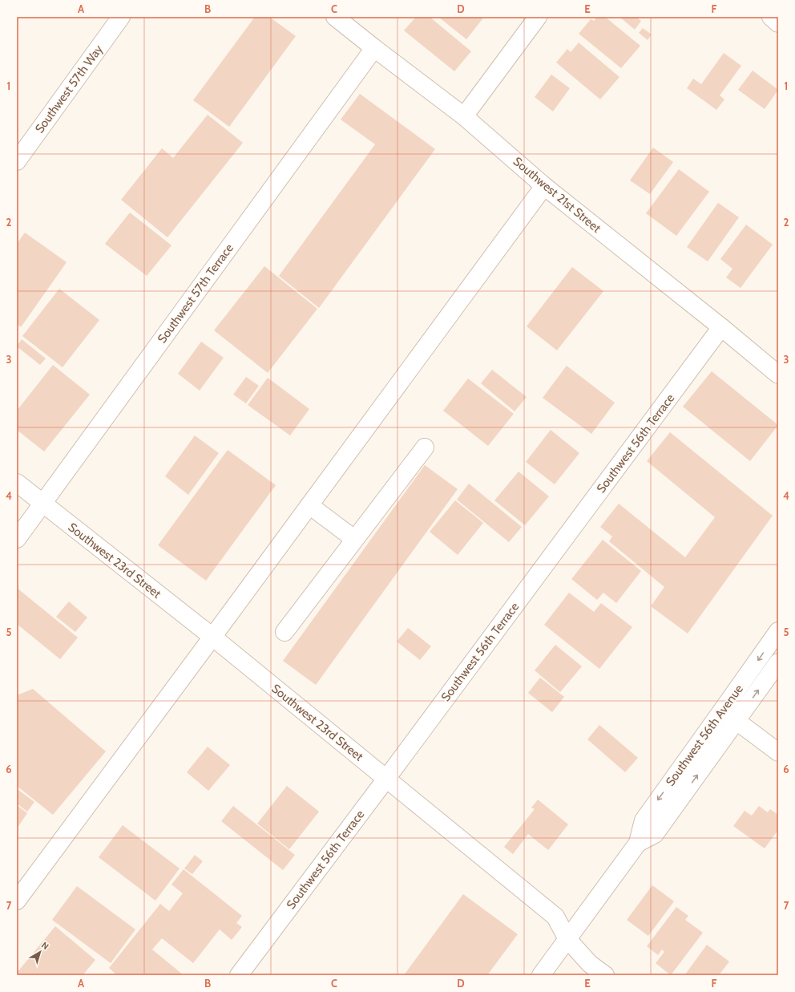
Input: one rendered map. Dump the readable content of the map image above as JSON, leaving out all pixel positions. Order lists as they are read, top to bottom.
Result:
{
  "streets": {
    "street": [
      "Southwest 57th Way",
      "Southwest 21st Street",
      "Southwest 57th Terrace",
      "Southwest 56th Terrace",
      "Southwest 23rd Street",
      "Southwest 56th Avenue"
    ]
  },
  "crossings": [
    ["Southwest 21st Street", "Southwest 57th Terrace"],
    ["Southwest 21st Street", "Southwest 56th Terrace"],
    ["Southwest 57th Terrace", "Southwest 23rd Street"],
    ["Southwest 56th Terrace", "Southwest 23rd Street"],
    ["Southwest 23rd Street", "Southwest 56th Avenue"]
  ],
  "north": "top right",
  "grid": {
    "columns": [
      "A",
      "B",
      "C",
      "D",
      "E",
      "F"
    ],
    "rows": [
      "1",
      "2",
      "3",
      "4",
      "5",
      "6",
      "7"
    ]
  }
}
